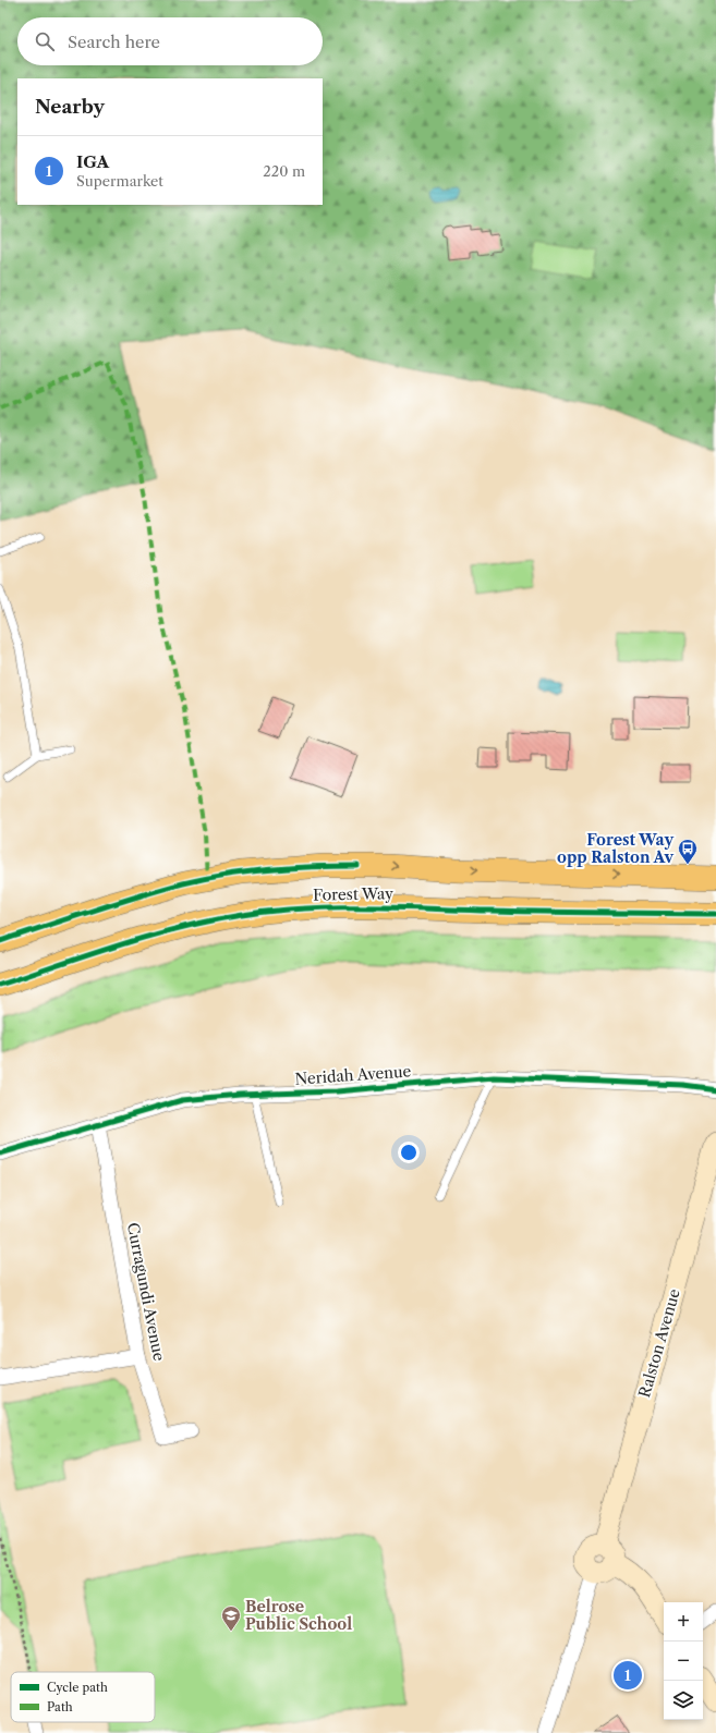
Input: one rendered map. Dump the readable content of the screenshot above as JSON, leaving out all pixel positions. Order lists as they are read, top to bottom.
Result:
{
  "streets": {
    "main road": ["Forest Way"],
    "street": ["Neridah Avenue", "Curragundi Avenue", "Ralston Avenue"]
  },
  "crossings": [
    ["Neridah Avenue", "Curragundi Avenue"]
  ],
  "places": {
    "bus stop": ["Forest Way opp Ralston Av"],
    "school or university": ["Belrose Public School"]
  },
  "legend": ["Cycle path", "Path"],
  "page": {
    "search": "Search here",
    "heading": "Nearby",
    "list": [
      {
        "mark": "1",
        "name": "IGA",
        "note": "Supermarket",
        "value": "220 m"
      }
    ],
    "map_buttons": ["+", "−"],
    "pins": "1"
  }
}
